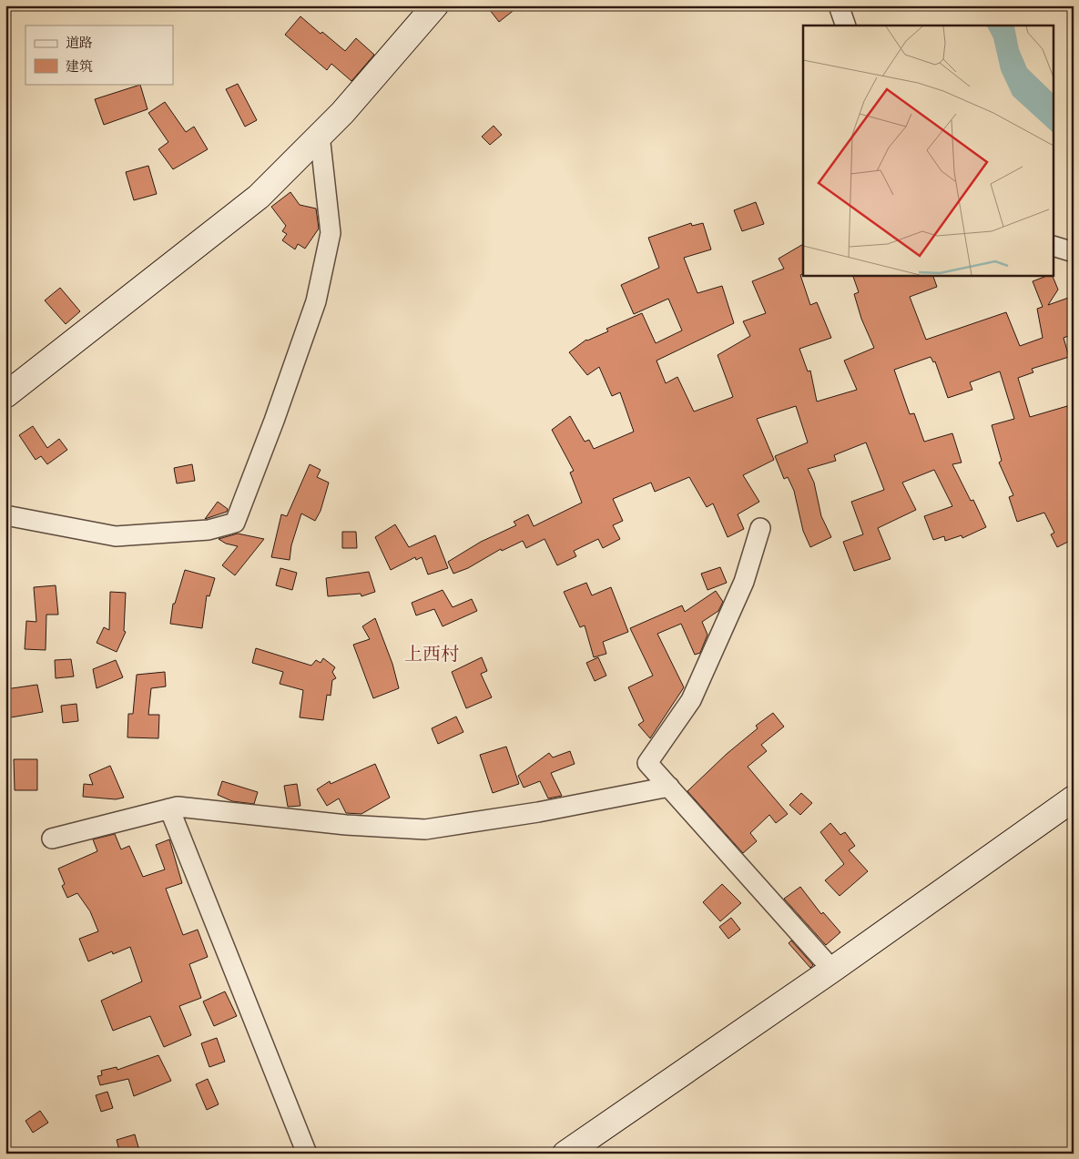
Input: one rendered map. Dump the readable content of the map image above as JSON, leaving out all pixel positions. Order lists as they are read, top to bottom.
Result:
{
  "districts": ["上西村"],
  "legend": ["道路", "建筑"]
}
